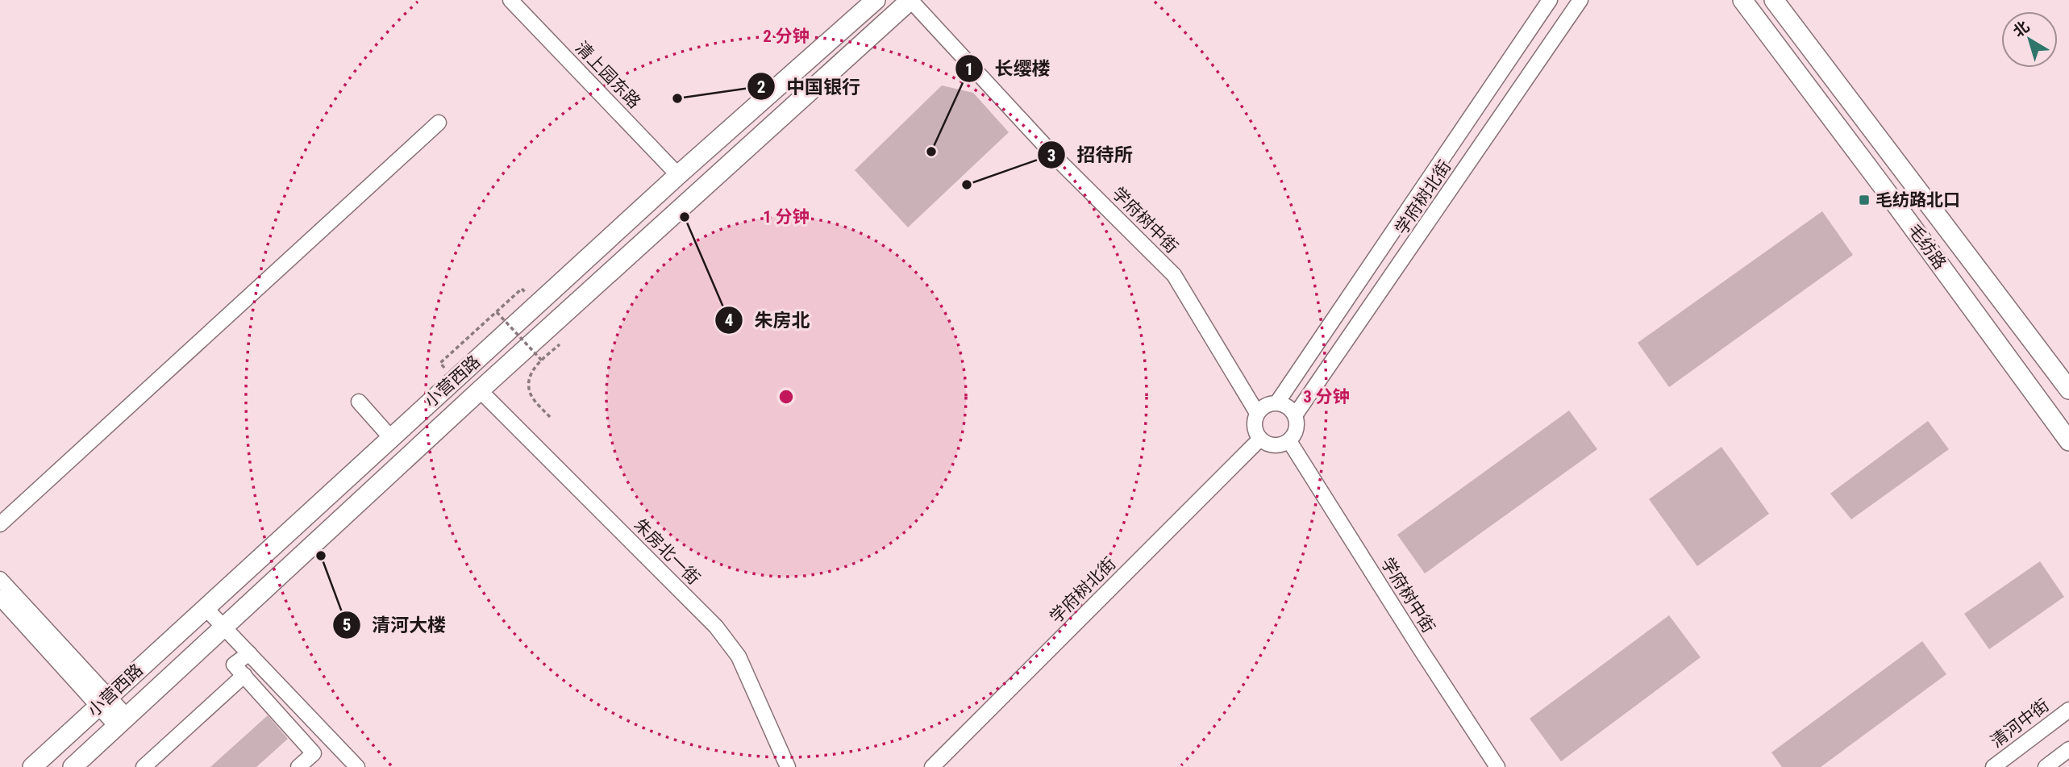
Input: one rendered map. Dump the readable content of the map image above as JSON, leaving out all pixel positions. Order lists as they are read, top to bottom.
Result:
{
  "streets": {
    "main road": ["毛纺路", "小营西路"],
    "street": [
      "清上园东路",
      "学府树北街",
      "学府树中街",
      "朱房北一街",
      "清河中街"
    ]
  },
  "crossings": [
    ["清上园东路", "小营西路"],
    ["学府树北街", "学府树中街"],
    ["学府树中街", "小营西路"],
    ["小营西路", "朱房北一街"]
  ],
  "places": {
    "other": [
      "中国银行",
      "长缨楼",
      "招待所",
      "朱房北",
      "清河大楼"
    ],
    "transit": ["毛纺路北口"]
  },
  "north": "top left",
  "rings": ["2 分钟", "1 分钟", "3 分钟"]
}
